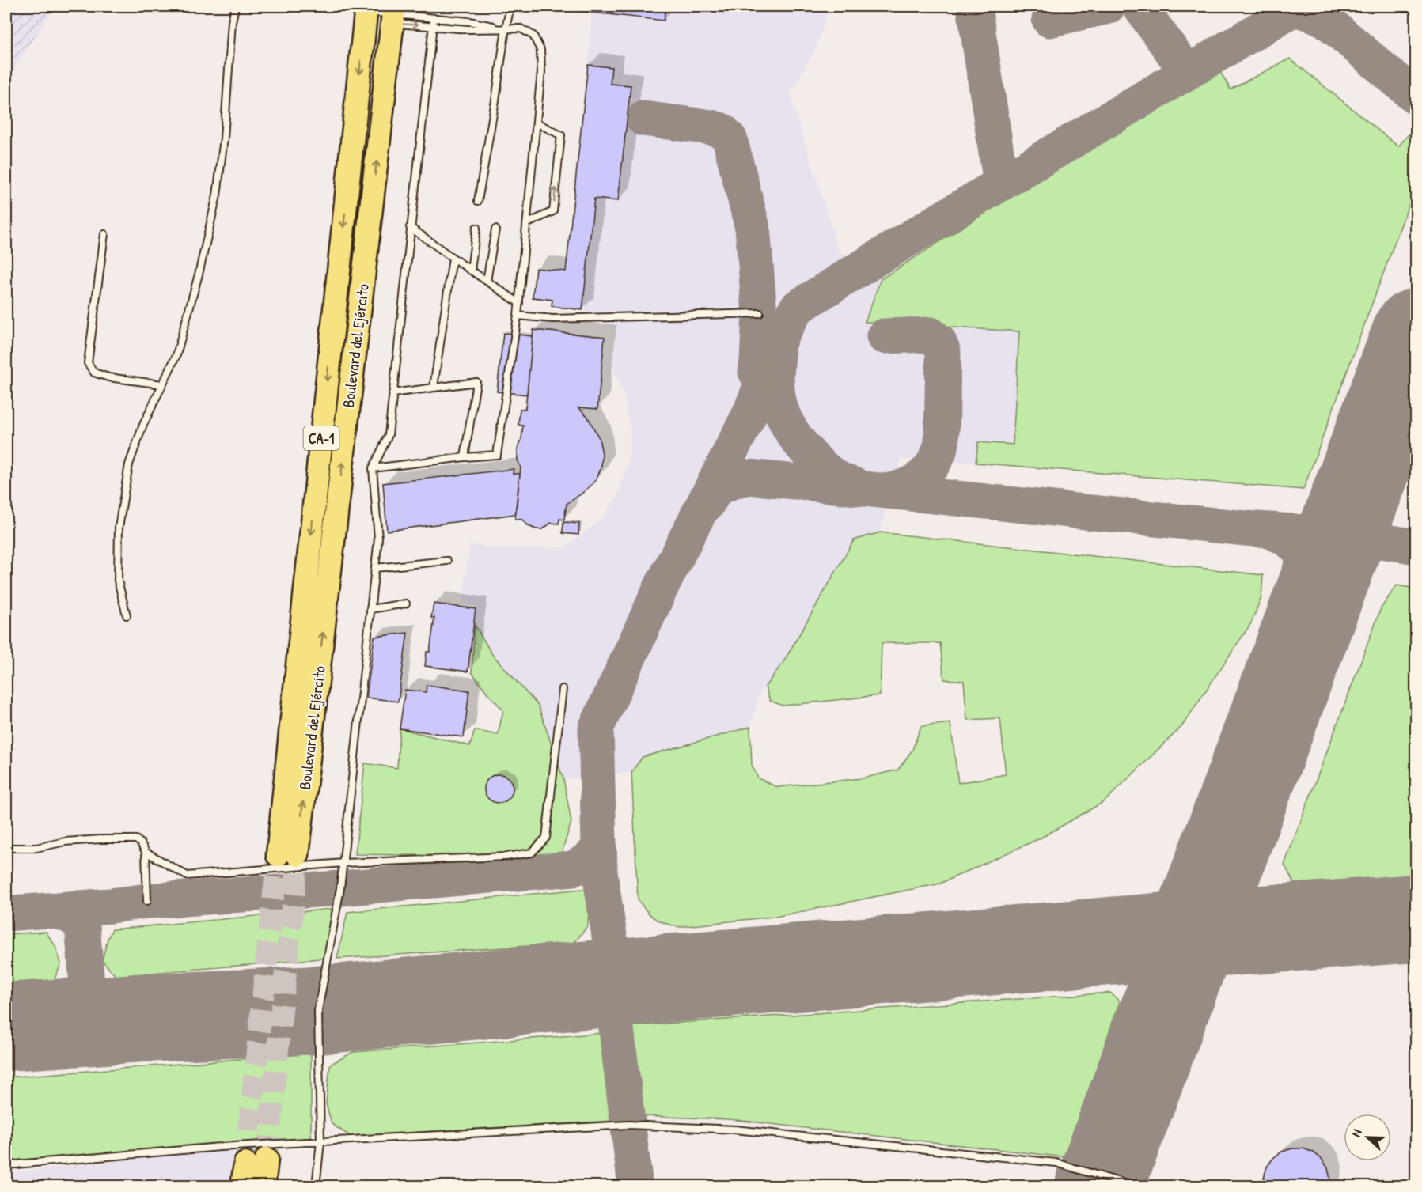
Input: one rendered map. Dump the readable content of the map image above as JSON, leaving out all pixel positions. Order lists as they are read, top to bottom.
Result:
{
  "streets": {
    "highway": ["Boulevard del Ejército", "CA-1"]
  },
  "north": "left"
}
